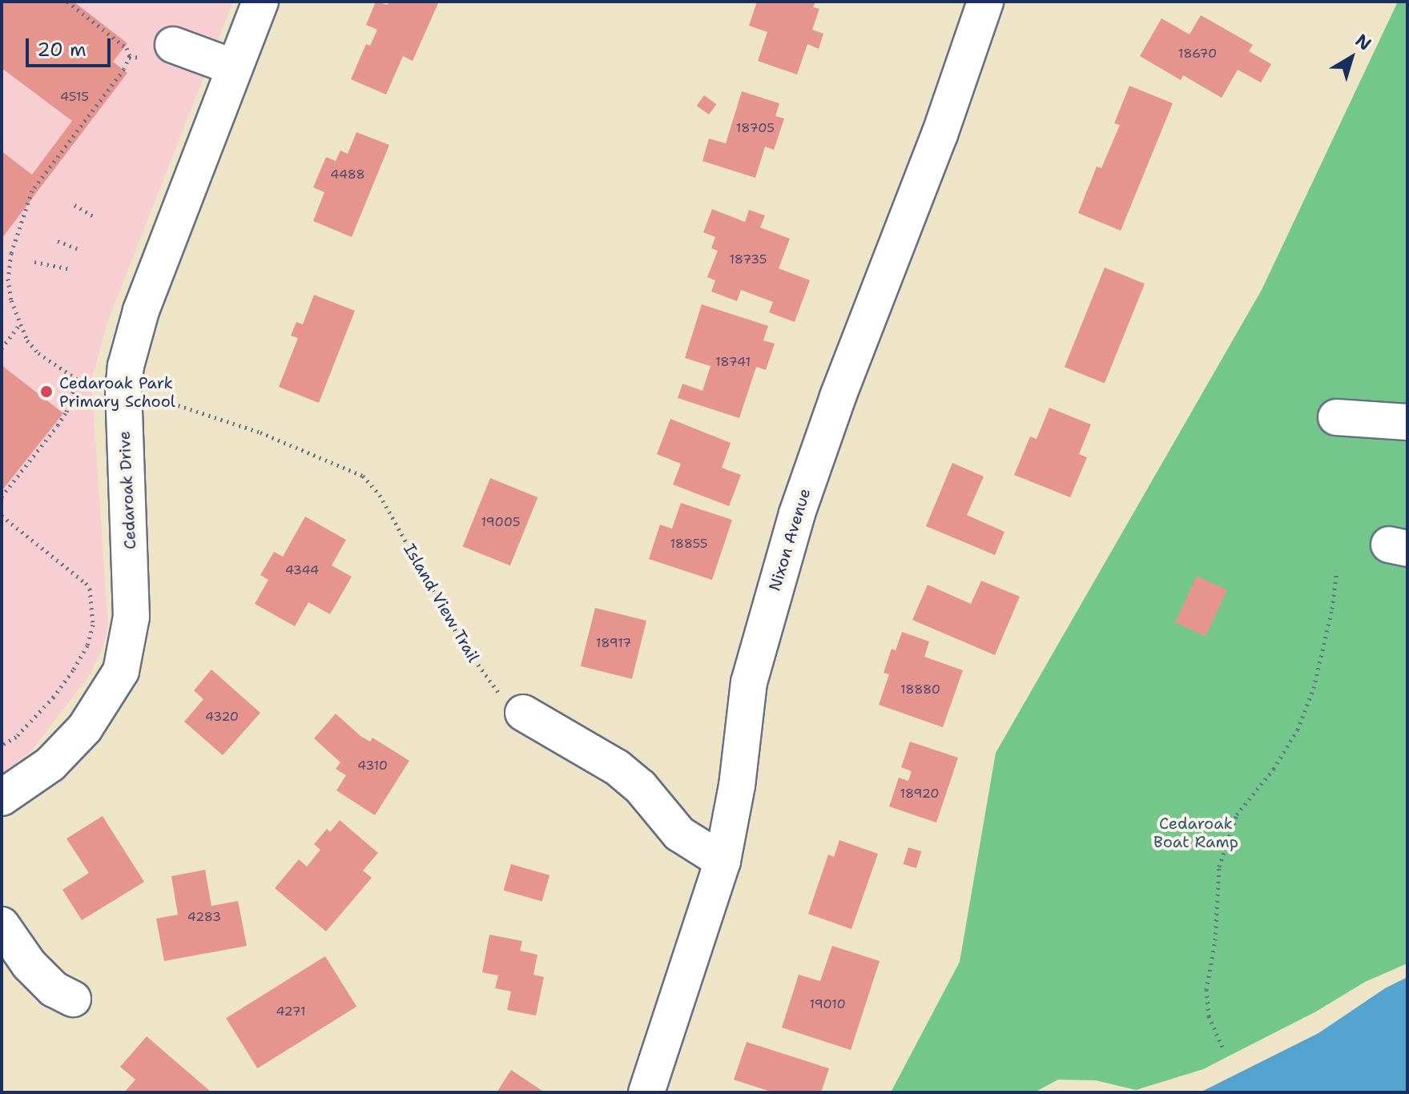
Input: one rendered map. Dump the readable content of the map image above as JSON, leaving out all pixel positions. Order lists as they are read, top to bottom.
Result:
{
  "streets": {
    "street": ["Cedaroak Drive", "Nixon Avenue"],
    "path": ["Island View Trail"]
  },
  "parks": ["Cedaroak Boat Ramp"],
  "places": ["Cedaroak Park Primary School"],
  "house_numbers": [
    "18670",
    "4515",
    "18705",
    "4488",
    "18735",
    "18741",
    "19005",
    "18855",
    "4344",
    "18917",
    "18880",
    "4320",
    "4310",
    "18920",
    "4283",
    "19010",
    "4271"
  ],
  "scale_bar": "20 m",
  "north": "top right"
}
